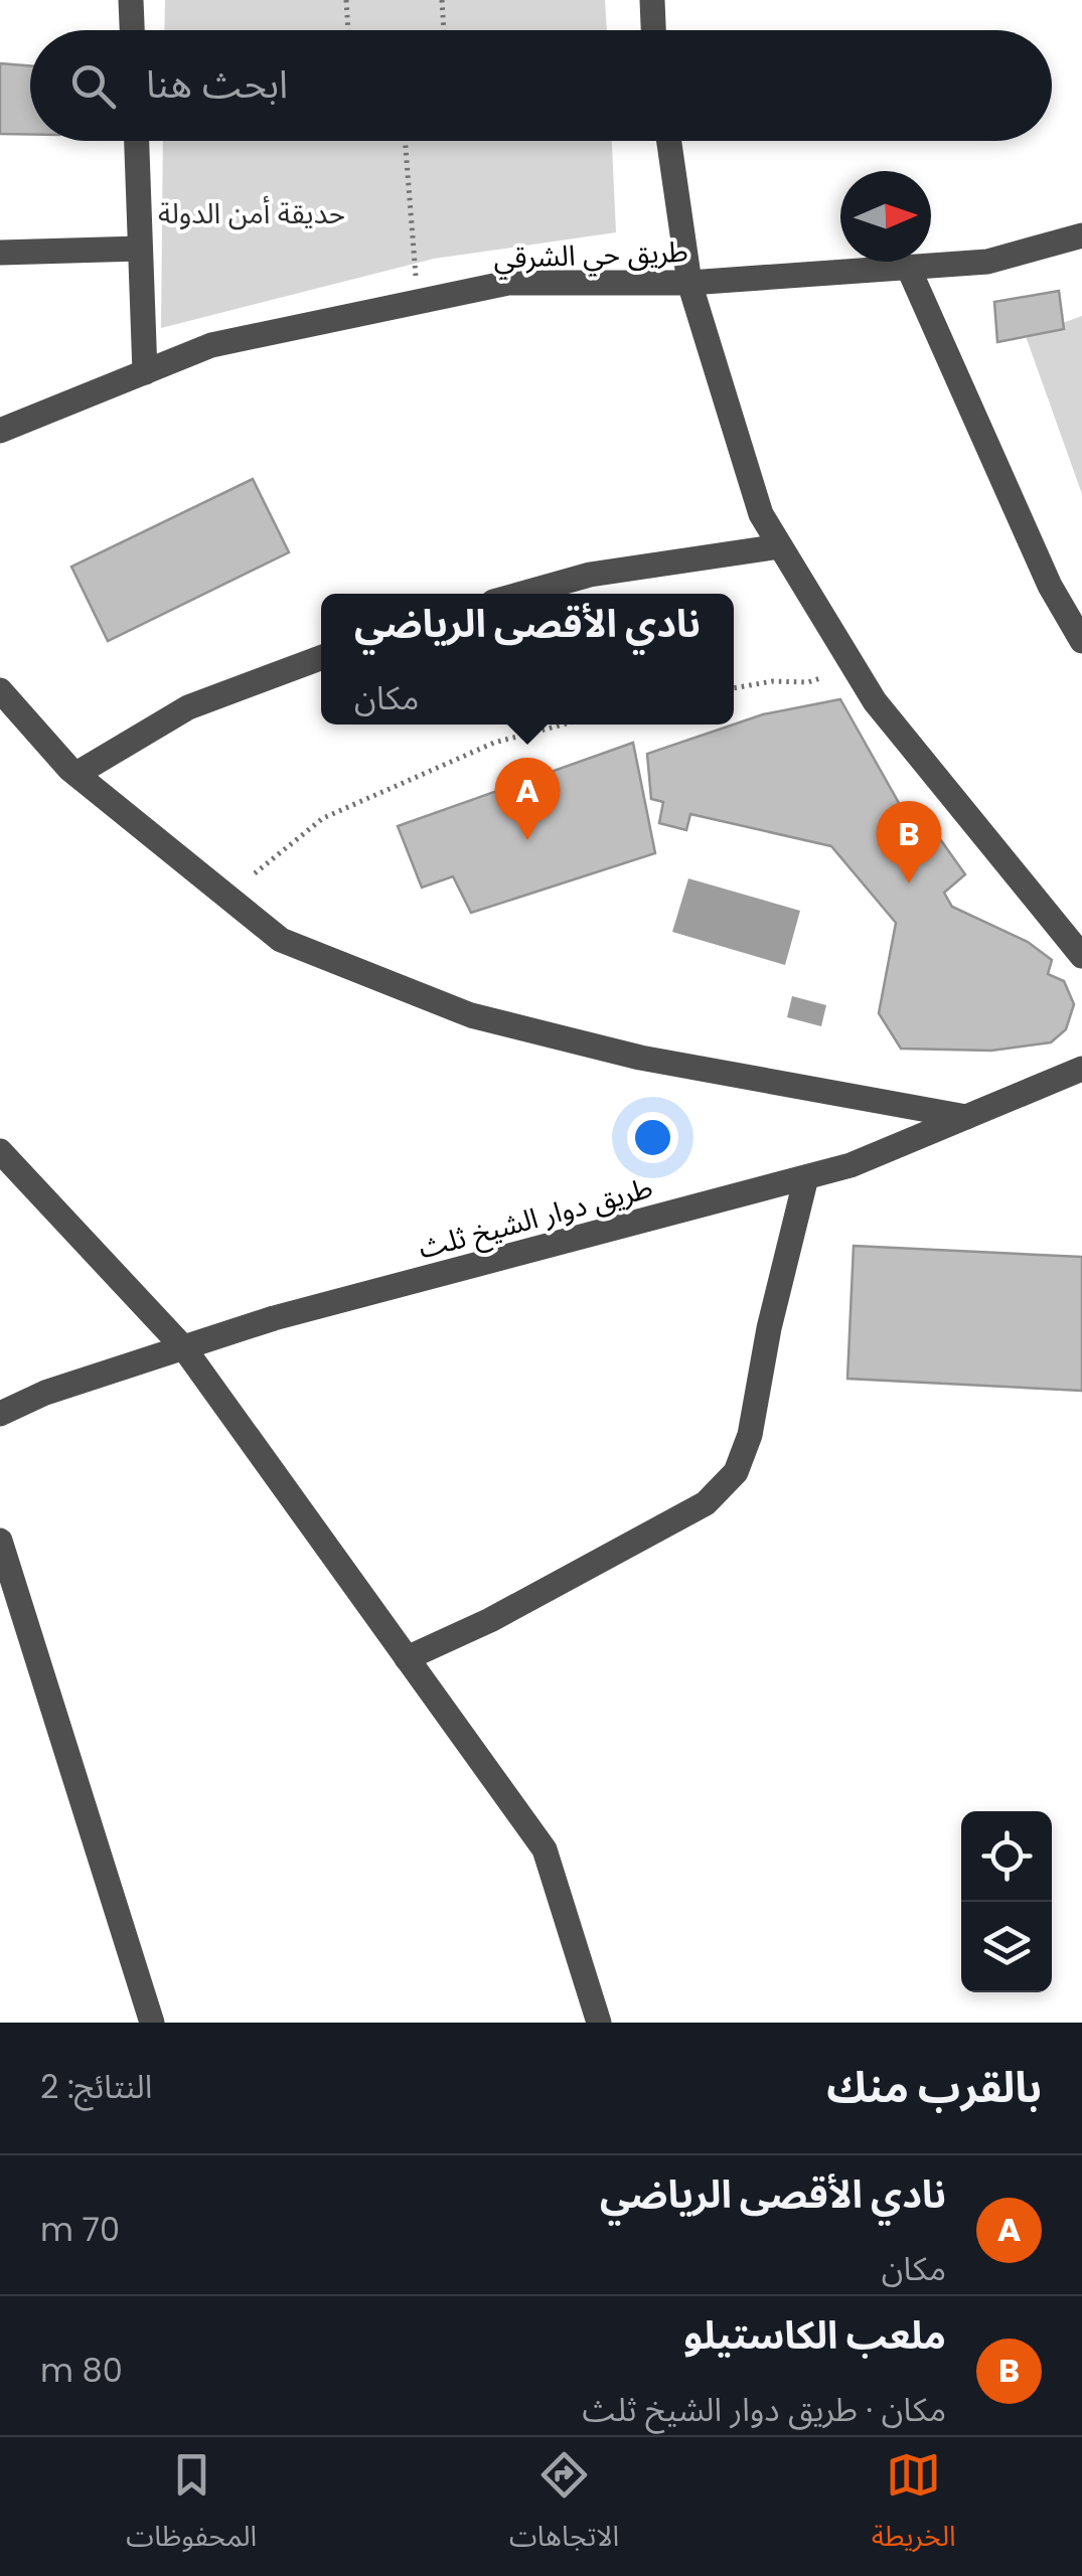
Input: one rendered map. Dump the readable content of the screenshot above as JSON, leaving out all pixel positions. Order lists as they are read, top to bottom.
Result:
{
  "streets": {
    "street": ["طريق حي الشرقي", "طريق دوار الشيخ ثلث"]
  },
  "parks": ["حديقة أمن الدولة"],
  "north": "right",
  "page": {
    "search": "ابحث هنا",
    "popup": ["نادي الأقصى الرياضي", "مكان"],
    "pins": ["A", "B"],
    "heading": ["بالقرب منك", "النتائج: 2"],
    "list": [
      {
        "mark": "A",
        "name": "نادي الأقصى الرياضي",
        "note": "مكان",
        "value": "70 m"
      },
      {
        "mark": "B",
        "name": "ملعب الكاستيلو",
        "note": "مكان · طريق دوار الشيخ ثلث",
        "value": "80 m"
      }
    ],
    "nav": ["الخريطة", "الاتجاهات", "المحفوظات"]
  }
}
